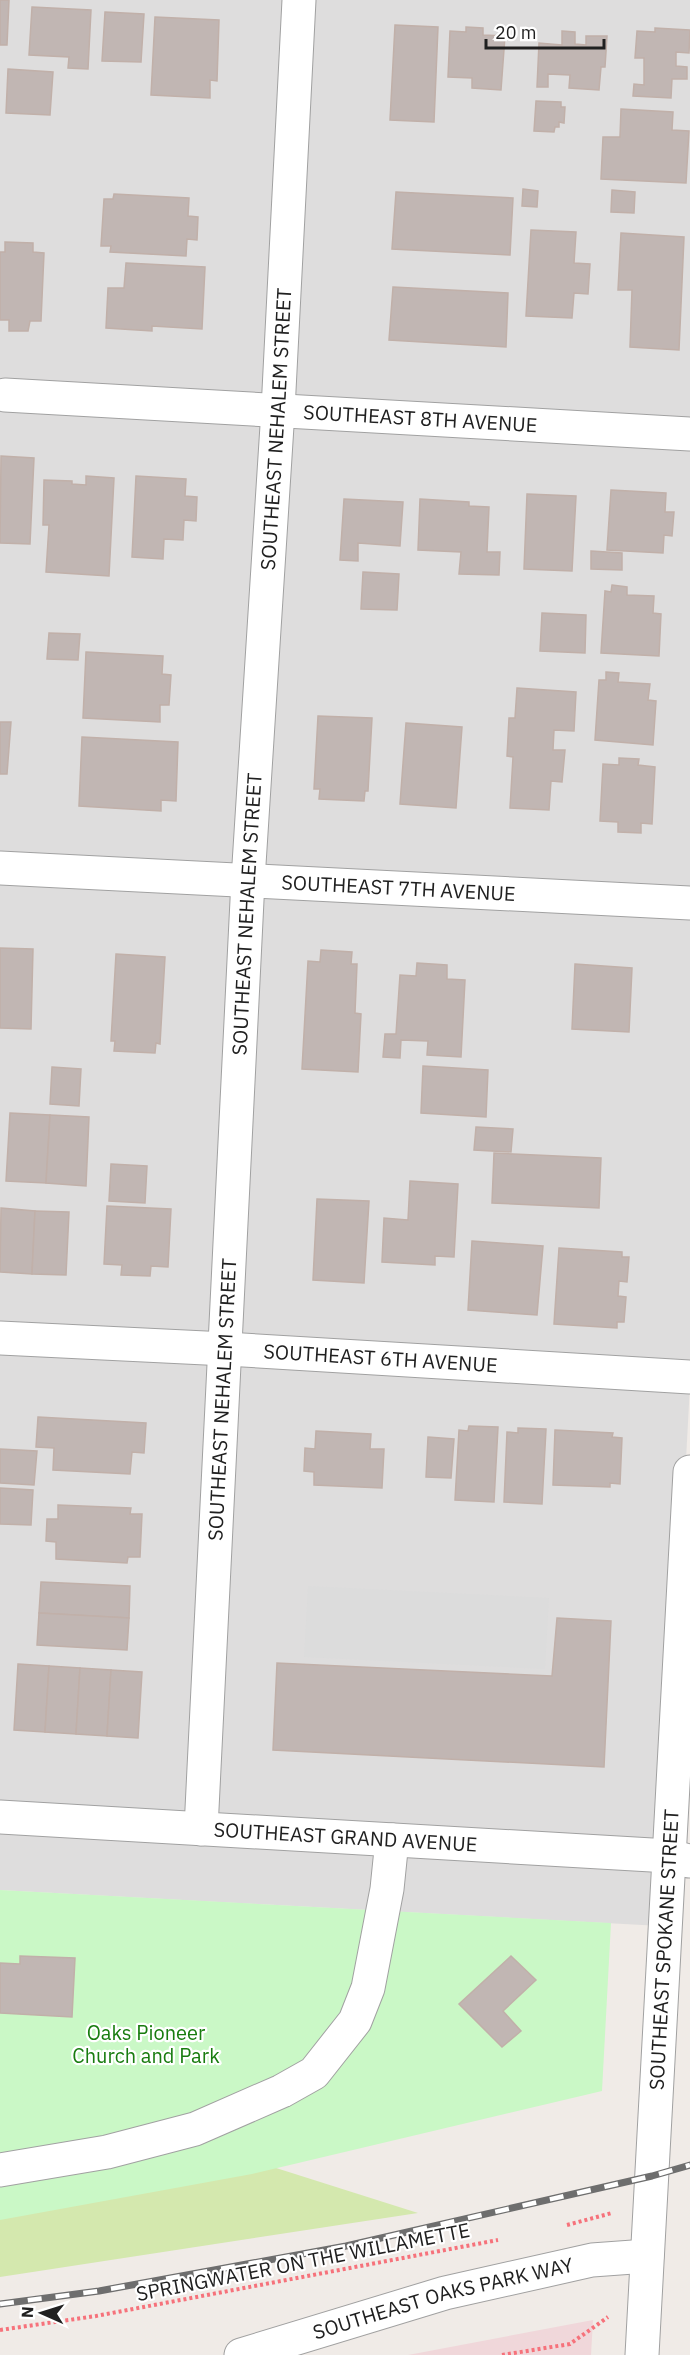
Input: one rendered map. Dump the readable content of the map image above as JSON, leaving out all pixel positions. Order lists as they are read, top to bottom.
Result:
{
  "streets": {
    "street": [
      "SOUTHEAST 8TH AVENUE",
      "SOUTHEAST NEHALEM STREET",
      "SOUTHEAST 7TH AVENUE",
      "SOUTHEAST 6TH AVENUE",
      "SOUTHEAST GRAND AVENUE",
      "SOUTHEAST SPOKANE STREET",
      "SOUTHEAST OAKS PARK WAY"
    ],
    "path": ["SPRINGWATER ON THE WILLAMETTE"]
  },
  "crossings": [
    ["SOUTHEAST 8TH AVENUE", "SOUTHEAST NEHALEM STREET"],
    ["SOUTHEAST NEHALEM STREET", "SOUTHEAST 7TH AVENUE"],
    ["SOUTHEAST NEHALEM STREET", "SOUTHEAST 6TH AVENUE"],
    ["SOUTHEAST NEHALEM STREET", "SOUTHEAST GRAND AVENUE"],
    ["SOUTHEAST GRAND AVENUE", "SOUTHEAST SPOKANE STREET"],
    ["SOUTHEAST SPOKANE STREET", "SOUTHEAST OAKS PARK WAY"]
  ],
  "parks": ["Oaks Pioneer Church and Park"],
  "scale_bar": "20 m",
  "north": "left"
}
